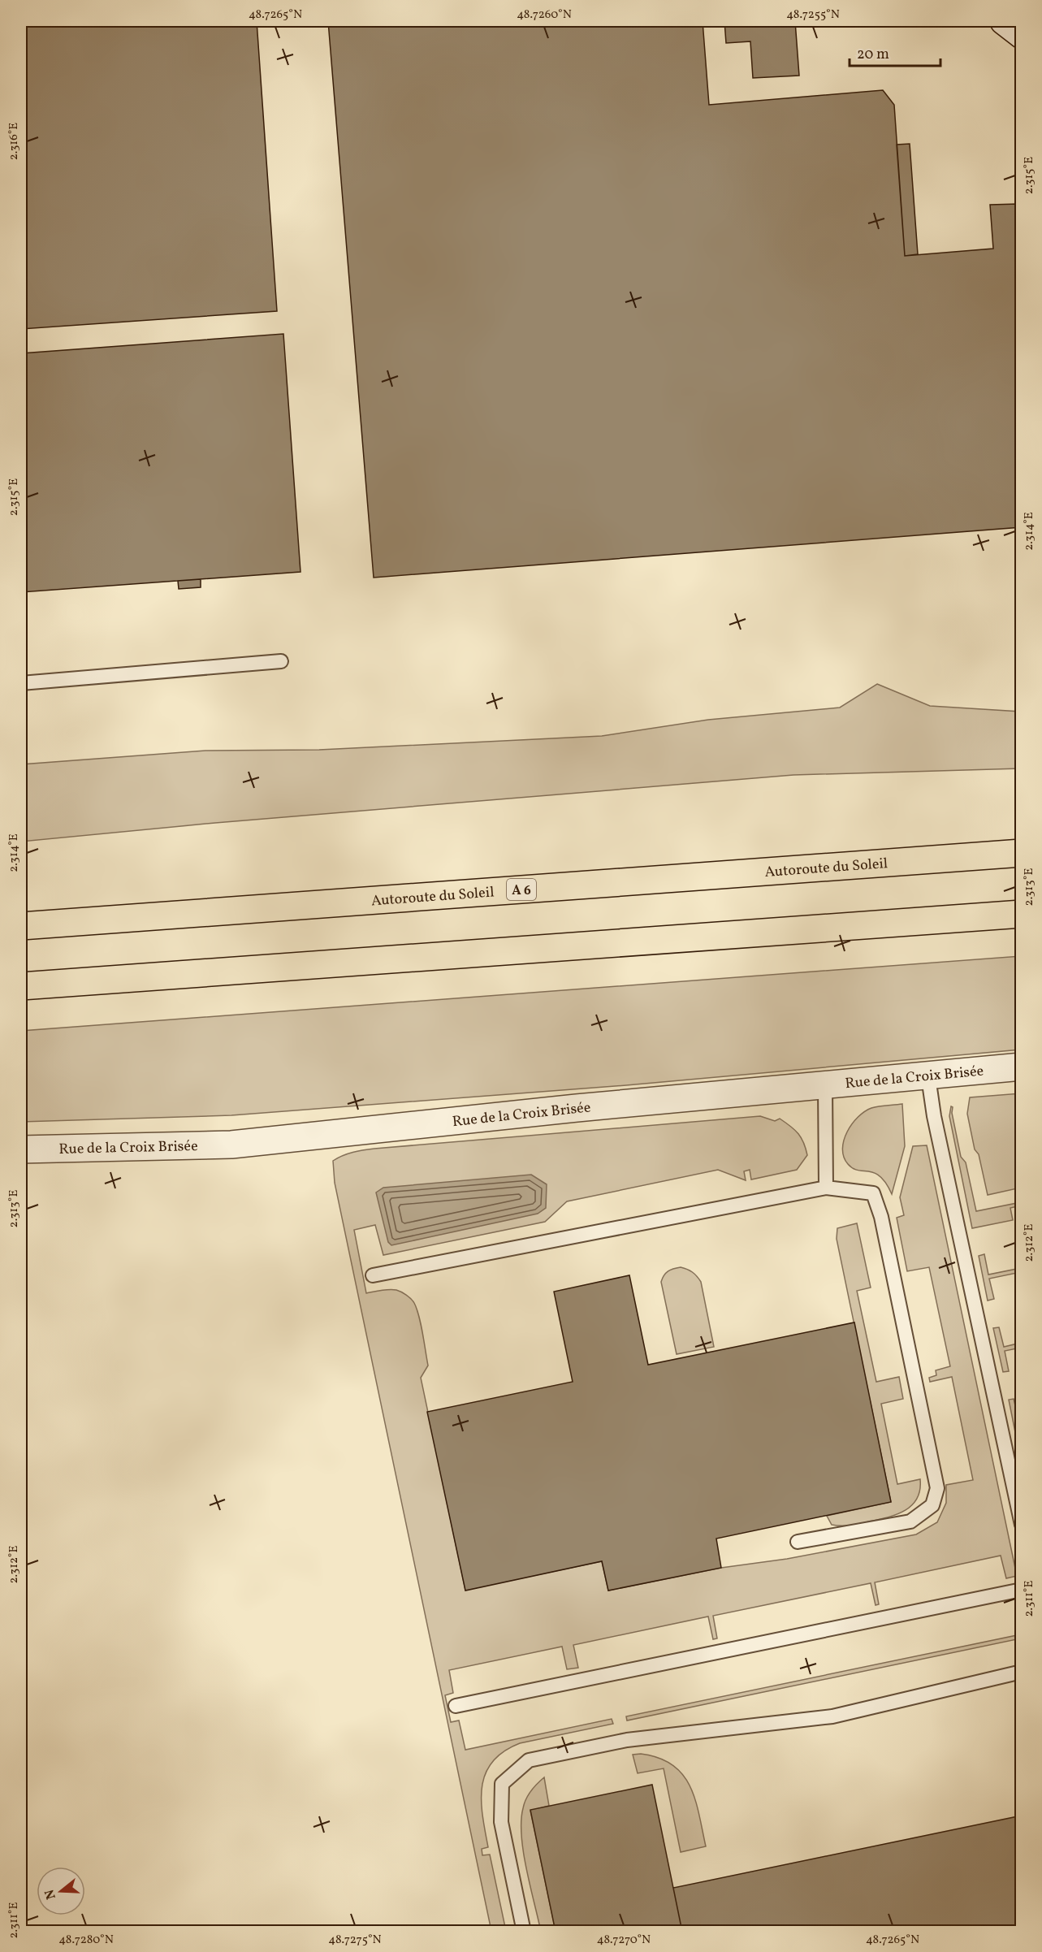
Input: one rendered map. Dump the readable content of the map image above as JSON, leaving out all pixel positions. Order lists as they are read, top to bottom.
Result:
{
  "streets": {
    "highway": ["Autoroute du Soleil", "A 6"],
    "street": ["Rue de la Croix Brisée"]
  },
  "scale_bar": "20 m",
  "north": "left",
  "coordinates": [
    "48.7265°N",
    "48.7260°N",
    "48.7255°N",
    "2.316°E",
    "2.315°E",
    "2.314°E",
    "2.313°E",
    "2.312°E",
    "2.311°E",
    "48.7280°N",
    "48.7275°N",
    "48.7270°N"
  ]
}
